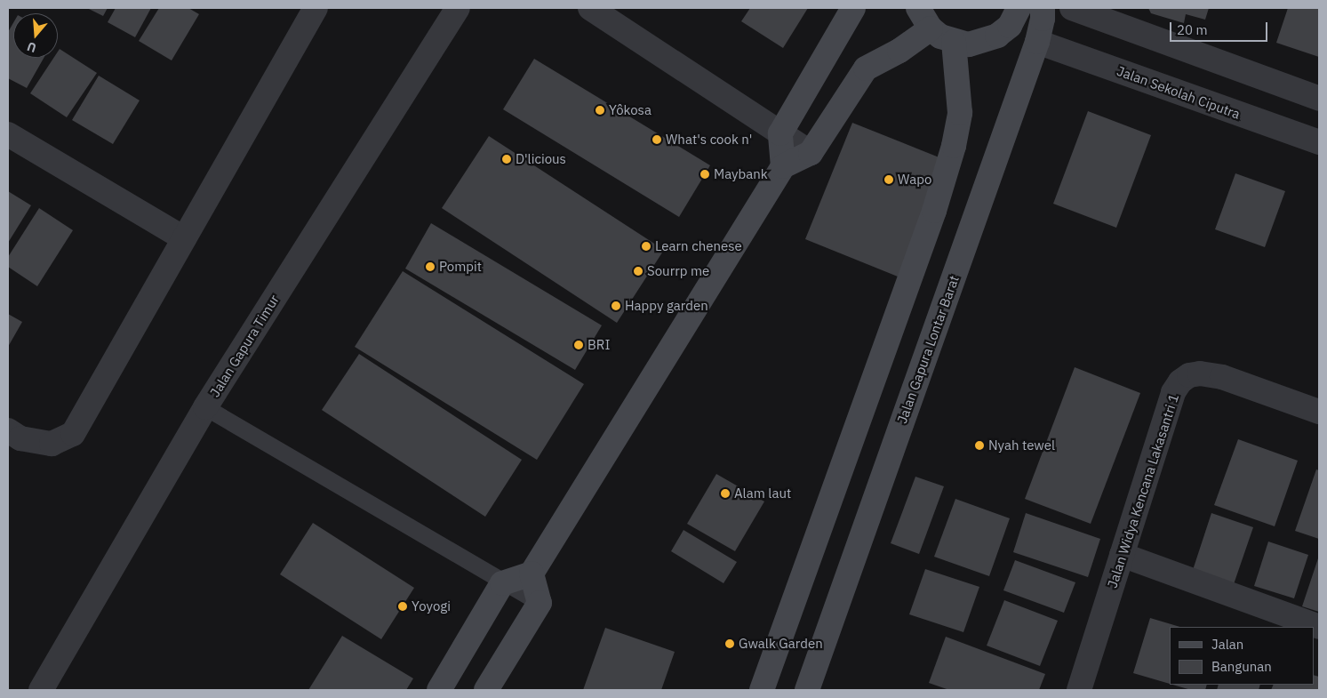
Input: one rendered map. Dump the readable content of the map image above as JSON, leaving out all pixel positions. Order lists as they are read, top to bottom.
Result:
{
  "streets": {
    "street": [
      "Jalan Sekolah Ciputra",
      "Jalan Gapura Timur",
      "Jalan Gapura Lontar Barat",
      "Jalan Widya Kencana Lakasantri 1"
    ]
  },
  "crossings": [
    ["Jalan Sekolah Ciputra", "Jalan Gapura Lontar Barat"]
  ],
  "places": [
    "Yôkosa",
    "What's cook n'",
    "D'licious",
    "Maybank",
    "Wapo",
    "Learn chenese",
    "Pompit",
    "Sourrp me",
    "Happy garden",
    "BRI",
    "Nyah tewel",
    "Alam laut",
    "Yoyogi",
    "Gwalk Garden"
  ],
  "legend": ["Jalan", "Bangunan"],
  "scale_bar": "20 m",
  "north": "bottom"
}
